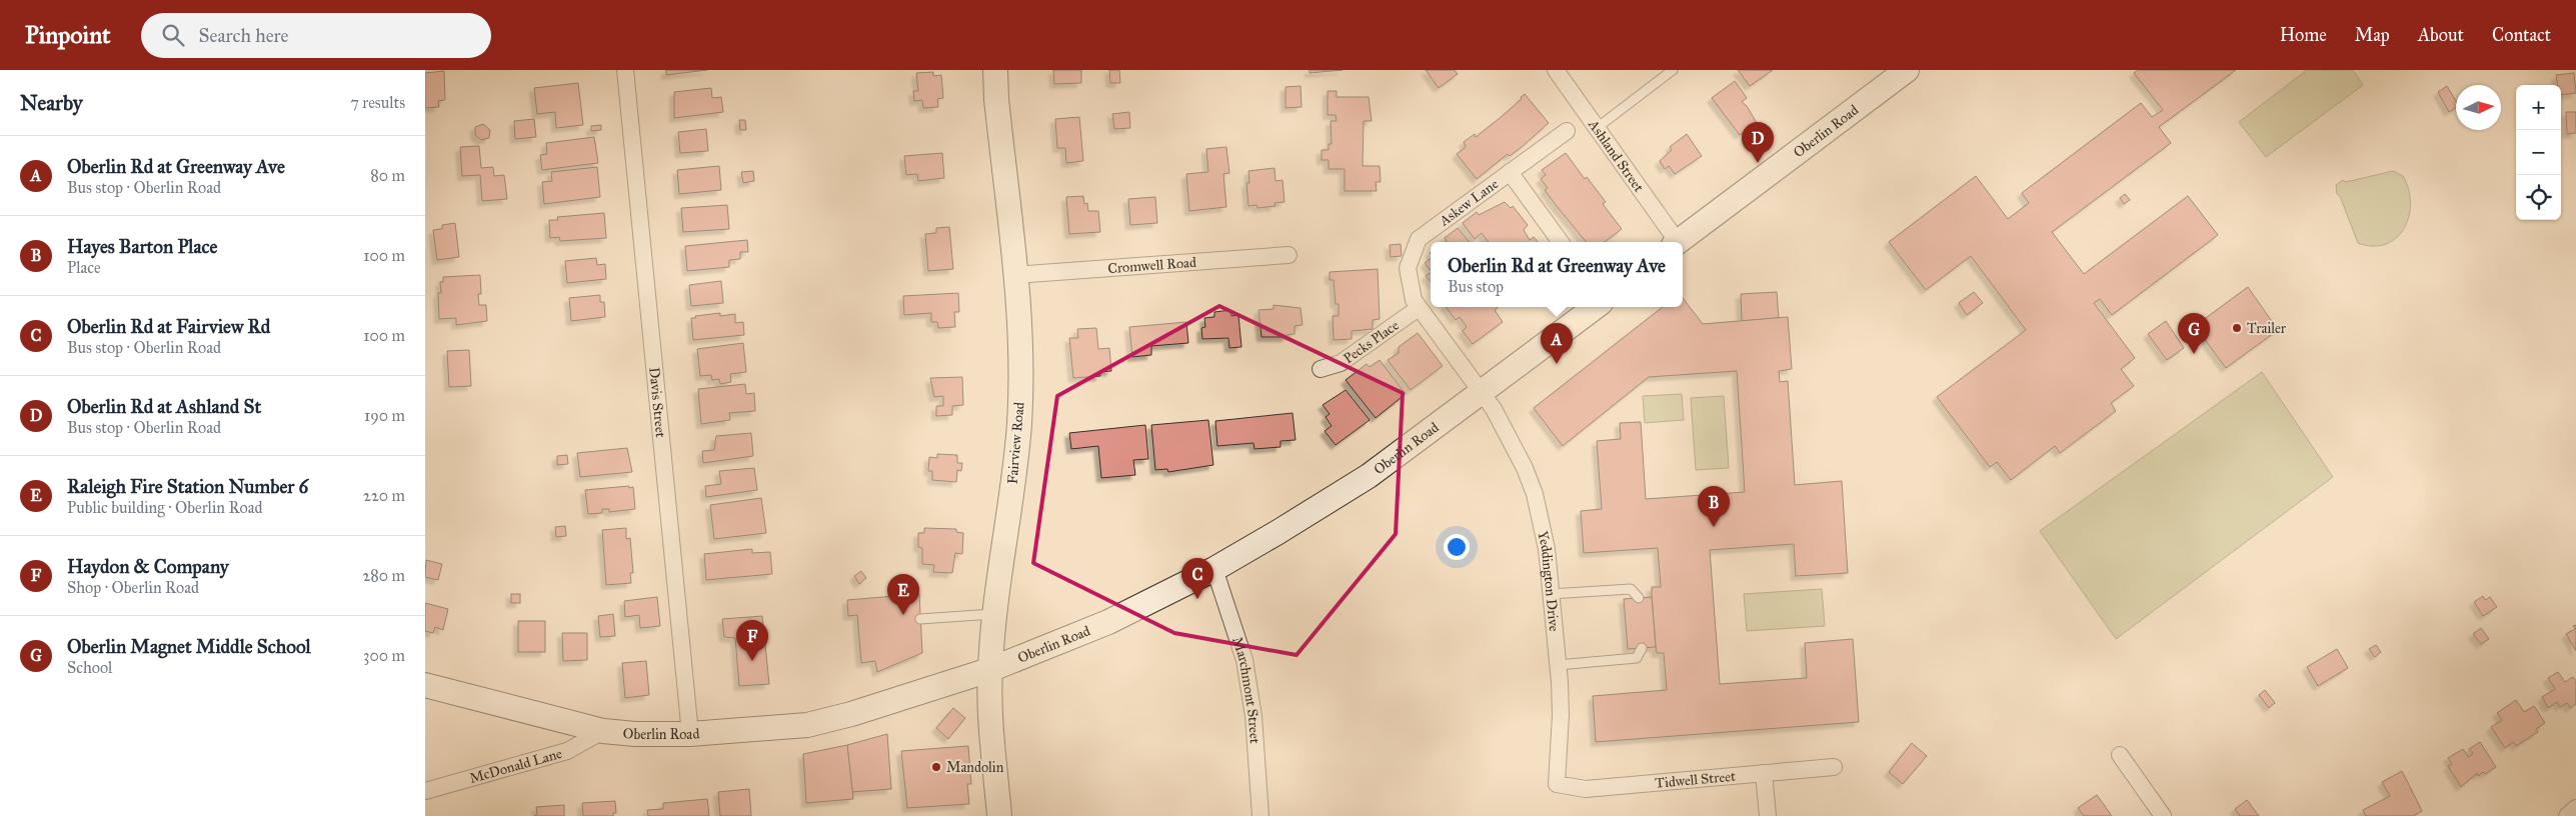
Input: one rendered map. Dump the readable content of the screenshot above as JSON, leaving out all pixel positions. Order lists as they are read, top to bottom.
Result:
{
  "streets": {
    "main road": ["Oberlin Road", "Fairview Road"],
    "street": [
      "Ashland Street",
      "Askew Lane",
      "Cromwell Road",
      "Pecks Place",
      "Davis Street",
      "Yeddington Drive",
      "Marchmont Street",
      "McDonald Lane",
      "Tidwell Street"
    ]
  },
  "crossings": [
    ["Oberlin Road", "Askew Lane"],
    ["Oberlin Road", "Davis Street"],
    ["Oberlin Road", "Fairview Road"],
    ["Oberlin Road", "Yeddington Drive"],
    ["Oberlin Road", "Marchmont Street"],
    ["Oberlin Road", "McDonald Lane"],
    ["Askew Lane", "Pecks Place"],
    ["Askew Lane", "Yeddington Drive"],
    ["Cromwell Road", "Fairview Road"],
    ["Yeddington Drive", "Tidwell Street"]
  ],
  "places": ["Trailer", "Mandolin"],
  "north": "right",
  "page": {
    "header": "Pinpoint",
    "search": "Search here",
    "nav": [
      "Home",
      "Map",
      "About",
      "Contact"
    ],
    "heading": ["Nearby", "7 results"],
    "map_buttons": ["+", "−"],
    "pins": [
      "D",
      "G",
      "A",
      "B",
      "C",
      "E",
      "F"
    ],
    "list": [
      {
        "mark": "A",
        "name": "Oberlin Rd at Greenway Ave",
        "note": "Bus stop · Oberlin Road",
        "value": "80 m"
      },
      {
        "mark": "B",
        "name": "Hayes Barton Place",
        "note": "Place",
        "value": "100 m"
      },
      {
        "mark": "C",
        "name": "Oberlin Rd at Fairview Rd",
        "note": "Bus stop · Oberlin Road",
        "value": "100 m"
      },
      {
        "mark": "D",
        "name": "Oberlin Rd at Ashland St",
        "note": "Bus stop · Oberlin Road",
        "value": "190 m"
      },
      {
        "mark": "E",
        "name": "Raleigh Fire Station Number 6",
        "note": "Public building · Oberlin Road",
        "value": "220 m"
      },
      {
        "mark": "F",
        "name": "Haydon & Company",
        "note": "Shop · Oberlin Road",
        "value": "280 m"
      },
      {
        "mark": "G",
        "name": "Oberlin Magnet Middle School",
        "note": "School",
        "value": "300 m"
      }
    ],
    "popup": ["Oberlin Rd at Greenway Ave", "Bus stop"]
  }
}
